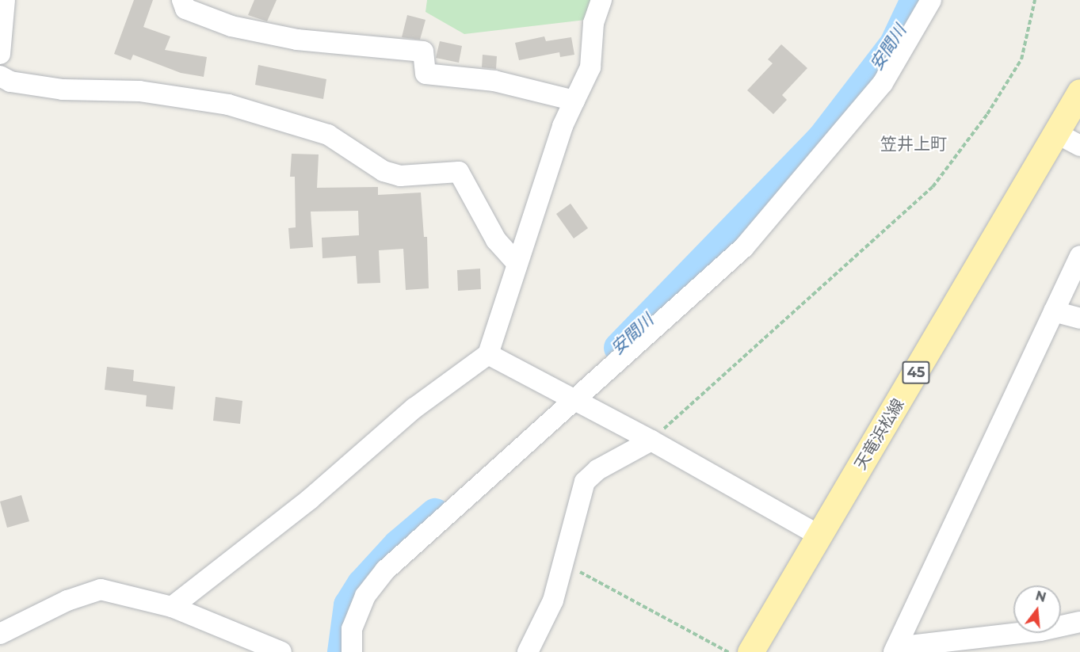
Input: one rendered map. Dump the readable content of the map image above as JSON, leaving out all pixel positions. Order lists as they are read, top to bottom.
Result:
{
  "streets": {
    "main road": ["45", "天竜浜松線"]
  },
  "districts": ["笠井上町"],
  "water": ["安間川"],
  "north": "top"
}
